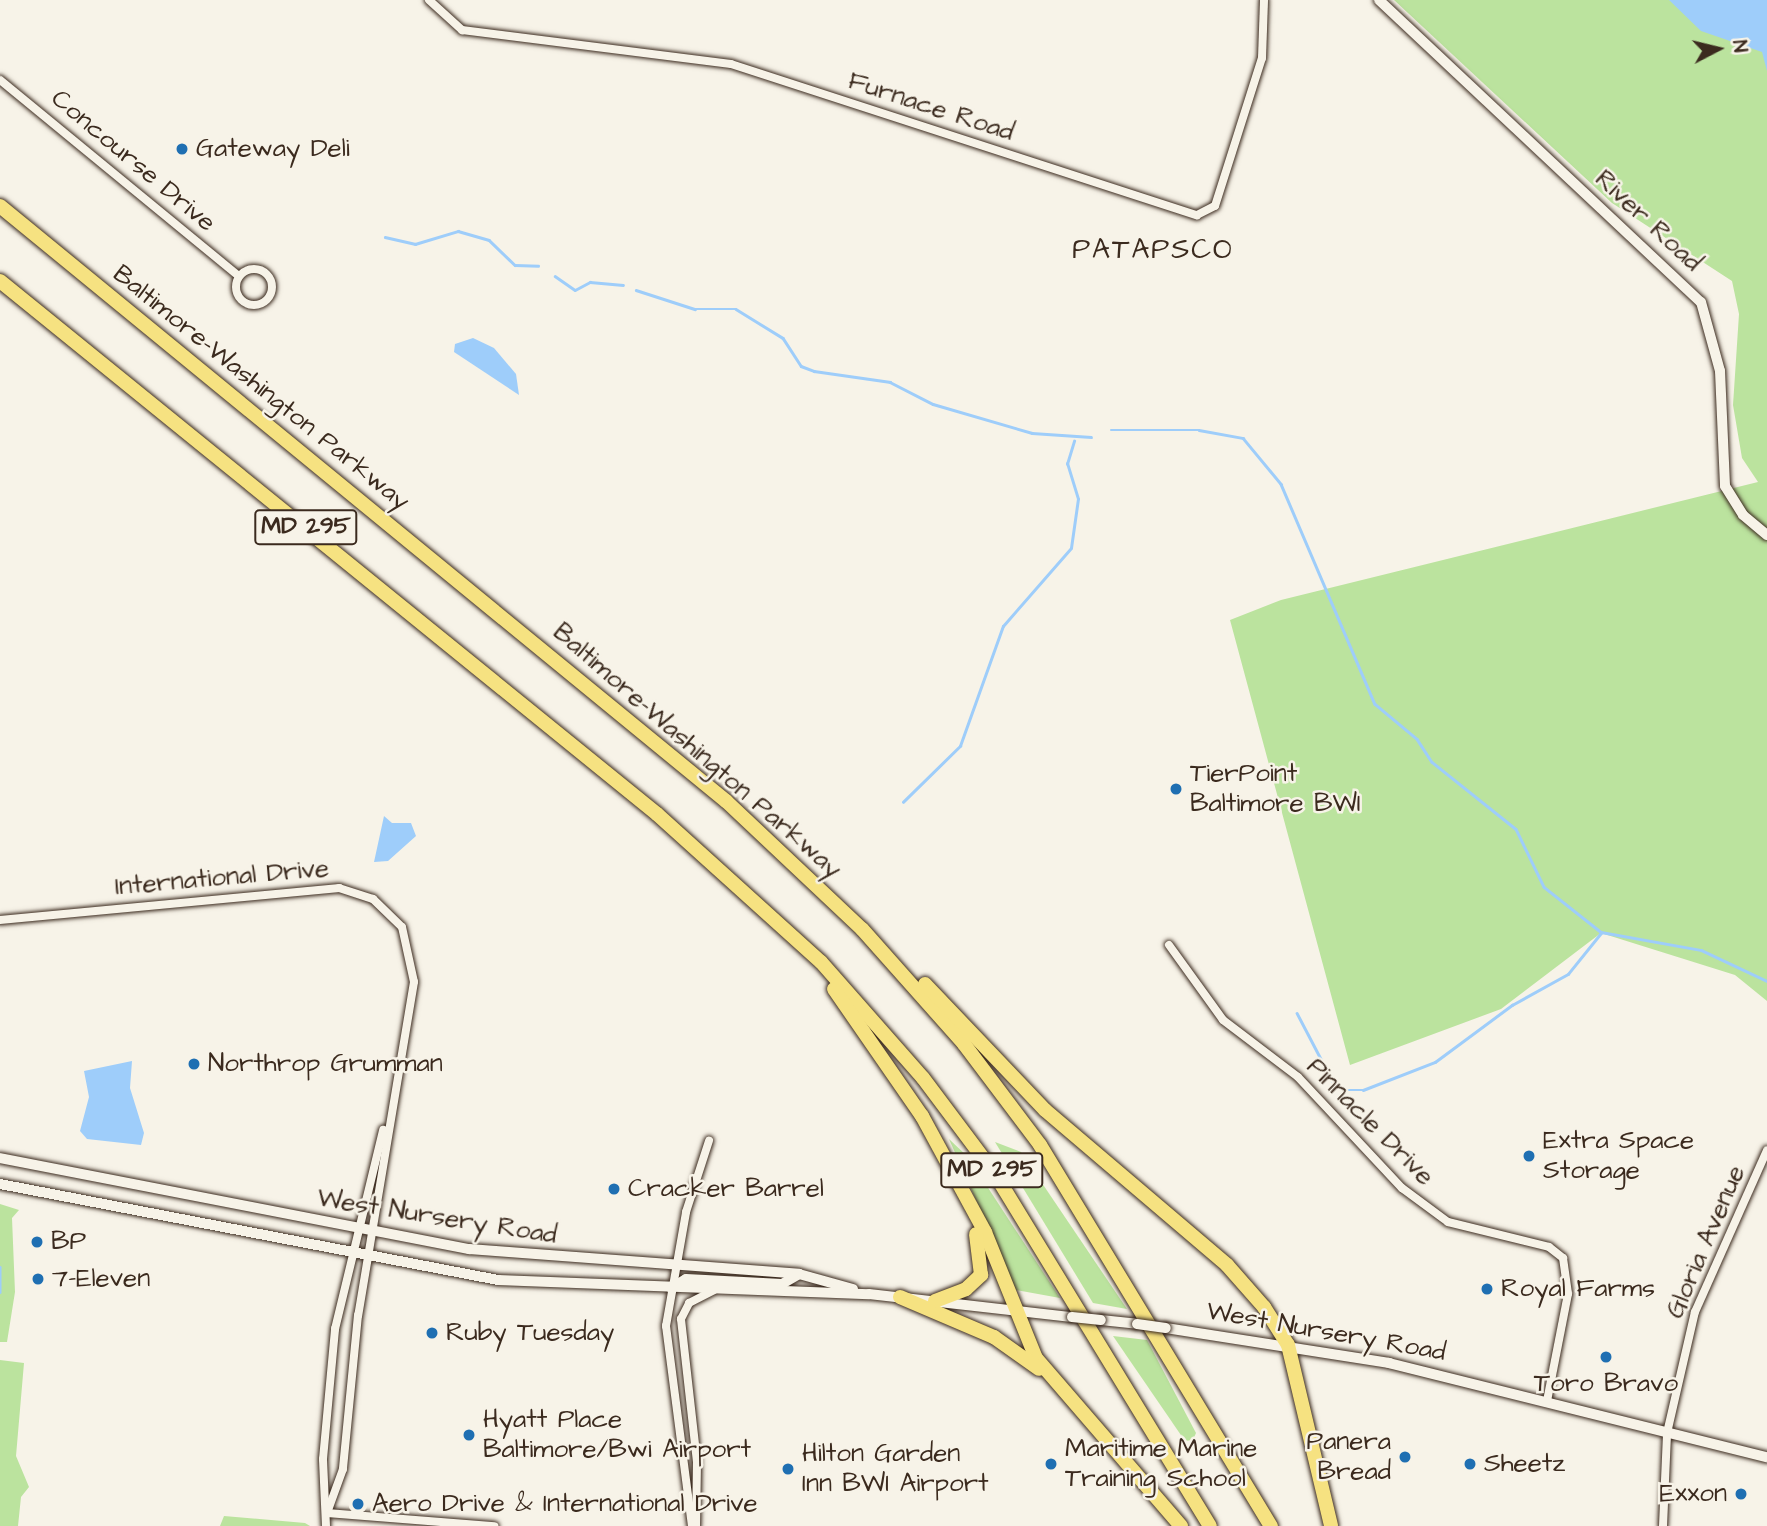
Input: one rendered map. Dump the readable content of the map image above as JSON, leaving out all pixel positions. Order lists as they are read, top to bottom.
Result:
{
  "streets": {
    "highway": ["Baltimore-Washington Parkway", "MD 295"],
    "main road": ["West Nursery Road"],
    "street": [
      "Furnace Road",
      "Concourse Drive",
      "River Road",
      "International Drive",
      "Pinnacle Drive",
      "Gloria Avenue"
    ]
  },
  "crossings": [
    ["International Drive", "West Nursery Road"],
    ["Pinnacle Drive", "West Nursery Road"],
    ["West Nursery Road", "Gloria Avenue"]
  ],
  "districts": ["PATAPSCO"],
  "places": [
    "Gateway Deli",
    "TierPoint Baltimore BWI",
    "Northrop Grumman",
    "Extra Space Storage",
    "Cracker Barrel",
    "BP",
    "7-Eleven",
    "Royal Farms",
    "Ruby Tuesday",
    "Toro Bravo",
    "Hyatt Place Baltimore/Bwi Airport",
    "Panera Bread",
    "Maritime Marine Training School",
    "Sheetz",
    "Hilton Garden Inn BWI Airport",
    "Exxon",
    "Aero Drive & International Drive"
  ],
  "north": "right"
}
